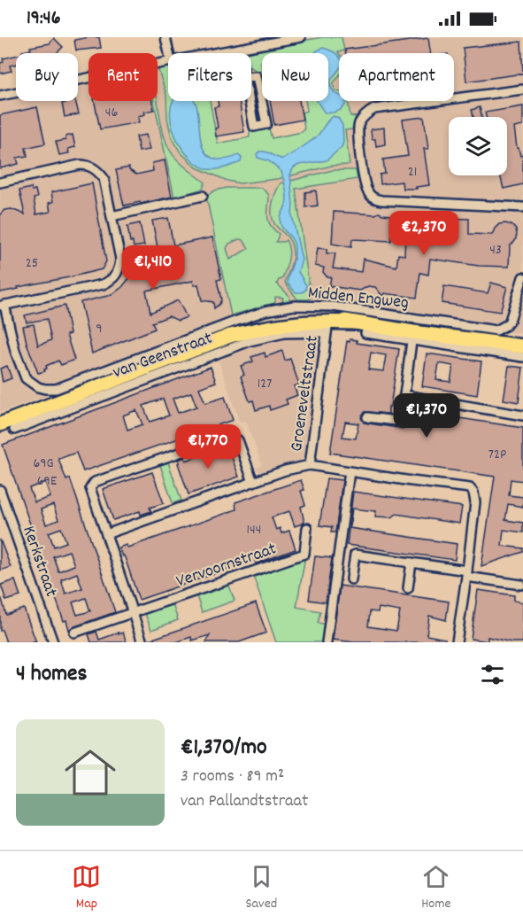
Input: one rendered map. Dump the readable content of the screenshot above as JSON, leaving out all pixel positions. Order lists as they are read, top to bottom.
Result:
{
  "streets": {
    "main road": ["van Geenstraat"],
    "street": [
      "Midden Engweg",
      "Groeneveltstraat",
      "Kerkstraat",
      "Vervoornstraat"
    ]
  },
  "crossings": [
    ["van Geenstraat", "Groeneveltstraat"]
  ],
  "house_numbers": [
    "46",
    "21",
    "43",
    "25",
    "9",
    "127",
    "72P",
    "69G",
    "69E",
    "144"
  ],
  "page": {
    "status": "19:46",
    "chip": [
      "Buy",
      "Rent",
      "Filters",
      "New",
      "Apartment"
    ],
    "price": [
      "€2,370",
      "€1,410",
      "€1,370",
      "€1,770"
    ],
    "heading": "4 homes",
    "list": [
      {
        "name": "€1,370/mo",
        "note": "3 rooms · 89 m² · van Pallandtstraat"
      }
    ],
    "tabs": ["Map", "Saved", "Home"]
  }
}
